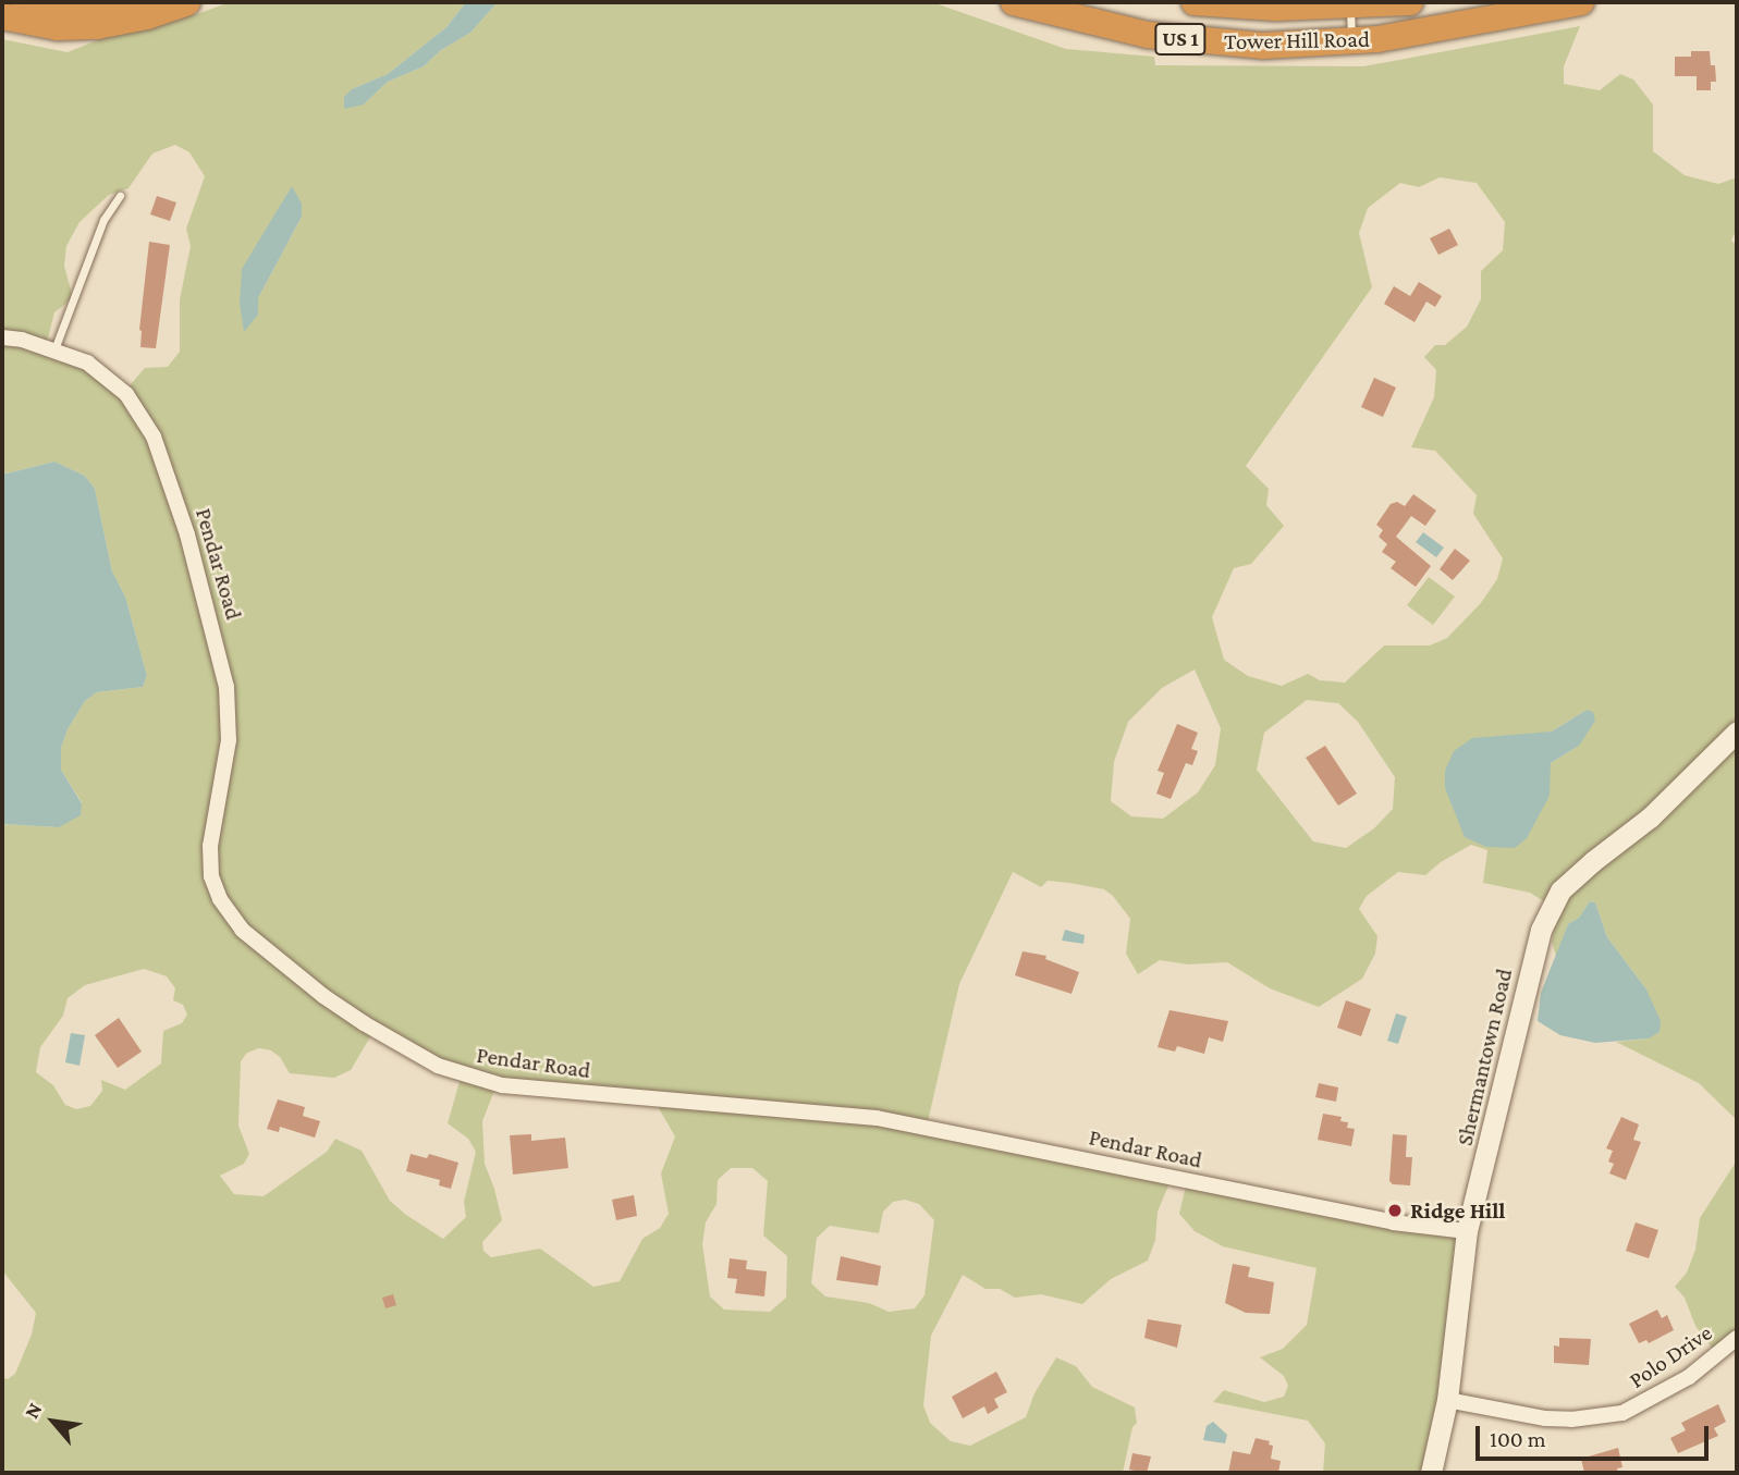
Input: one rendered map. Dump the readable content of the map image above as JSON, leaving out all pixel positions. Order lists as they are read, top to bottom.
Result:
{
  "streets": {
    "highway": ["US 1", "Tower Hill Road"],
    "street": ["Pendar Road", "Shermantown Road", "Polo Drive"]
  },
  "crossings": [
    ["Pendar Road", "Shermantown Road"],
    ["Shermantown Road", "Polo Drive"]
  ],
  "places": ["Ridge Hill"],
  "scale_bar": "100 m",
  "north": "top left"
}
